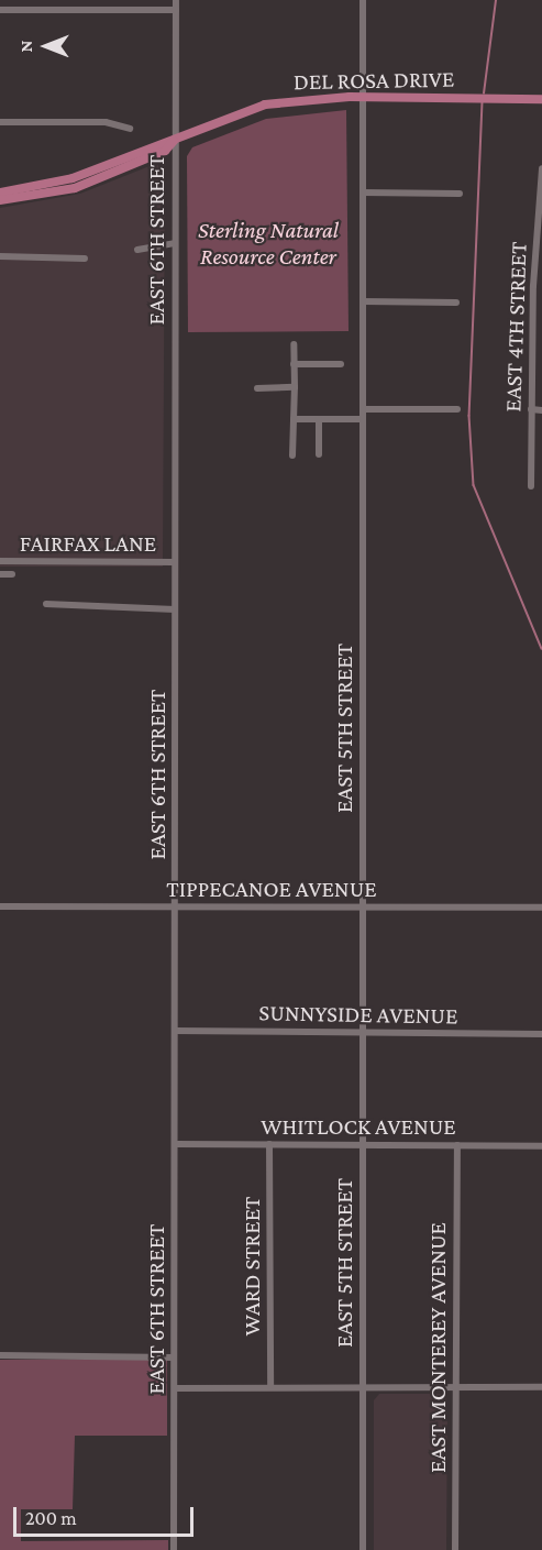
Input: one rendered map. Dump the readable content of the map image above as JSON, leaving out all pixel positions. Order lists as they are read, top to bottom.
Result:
{
  "streets": {
    "main road": ["DEL ROSA DRIVE"],
    "street": [
      "EAST 6TH STREET",
      "EAST 4TH STREET",
      "FAIRFAX LANE",
      "EAST 5TH STREET",
      "TIPPECANOE AVENUE",
      "SUNNYSIDE AVENUE",
      "WHITLOCK AVENUE",
      "WARD STREET",
      "EAST MONTEREY AVENUE"
    ]
  },
  "crossings": [
    ["DEL ROSA DRIVE", "EAST 6TH STREET"],
    ["DEL ROSA DRIVE", "EAST 5TH STREET"],
    ["EAST 6TH STREET", "FAIRFAX LANE"],
    ["EAST 6TH STREET", "TIPPECANOE AVENUE"],
    ["EAST 6TH STREET", "SUNNYSIDE AVENUE"],
    ["EAST 6TH STREET", "WHITLOCK AVENUE"],
    ["EAST 5TH STREET", "TIPPECANOE AVENUE"],
    ["EAST 5TH STREET", "SUNNYSIDE AVENUE"],
    ["EAST 5TH STREET", "WHITLOCK AVENUE"],
    ["WHITLOCK AVENUE", "WARD STREET"],
    ["WHITLOCK AVENUE", "EAST MONTEREY AVENUE"]
  ],
  "parks": ["Sterling Natural Resource Center"],
  "scale_bar": "200 m",
  "north": "left"
}
